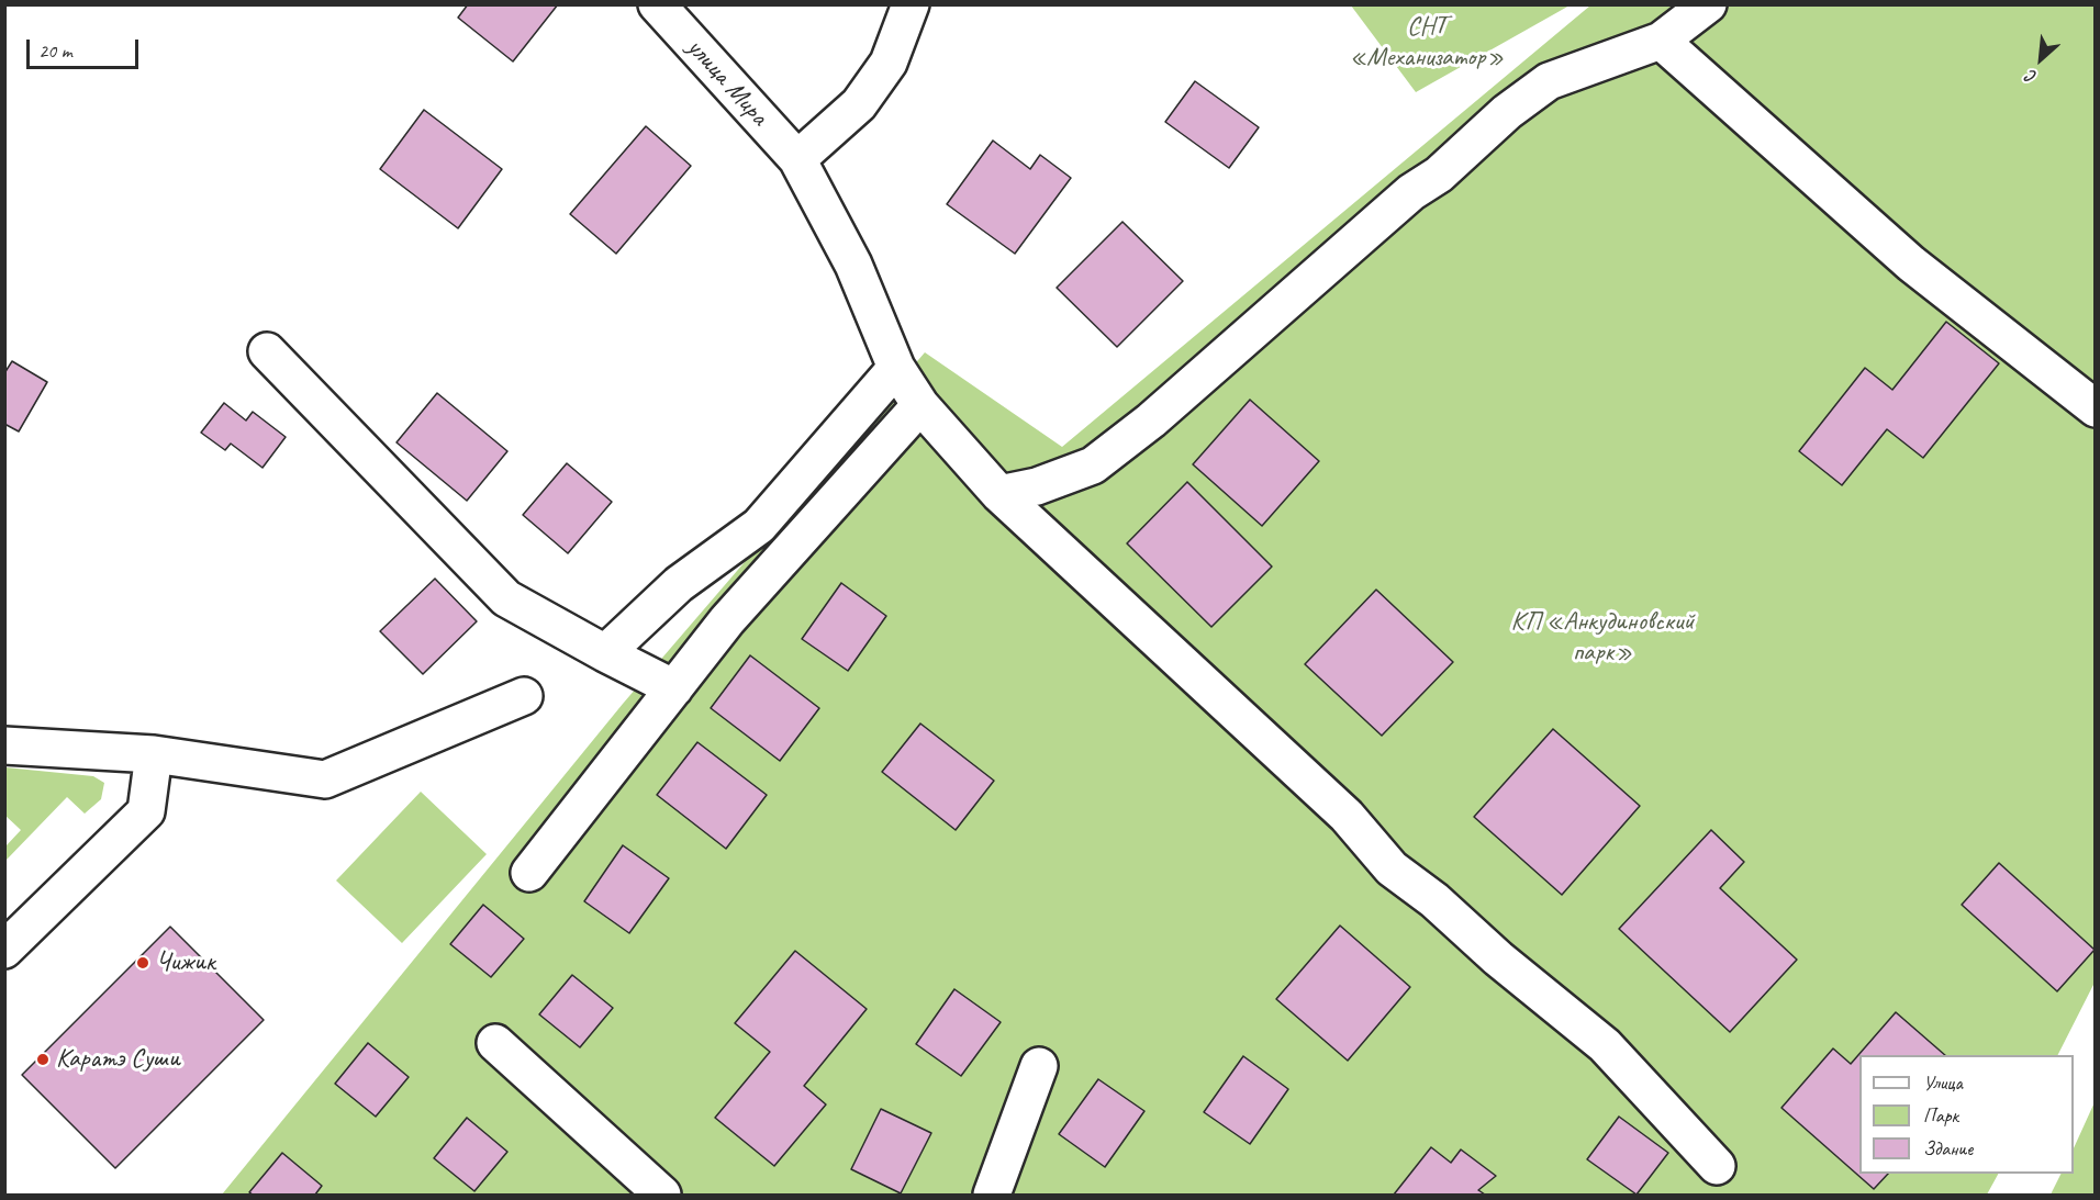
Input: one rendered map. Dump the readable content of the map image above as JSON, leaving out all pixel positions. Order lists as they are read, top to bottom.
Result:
{
  "streets": {
    "street": ["улица Мира"]
  },
  "parks": ["СНТ «Механизатор»", "КП «Анкудиновский парк»"],
  "places": ["Чижик", "Каратэ Суши"],
  "legend": ["Улица", "Парк", "Здание"],
  "scale_bar": "20 m",
  "north": "bottom left"
}
